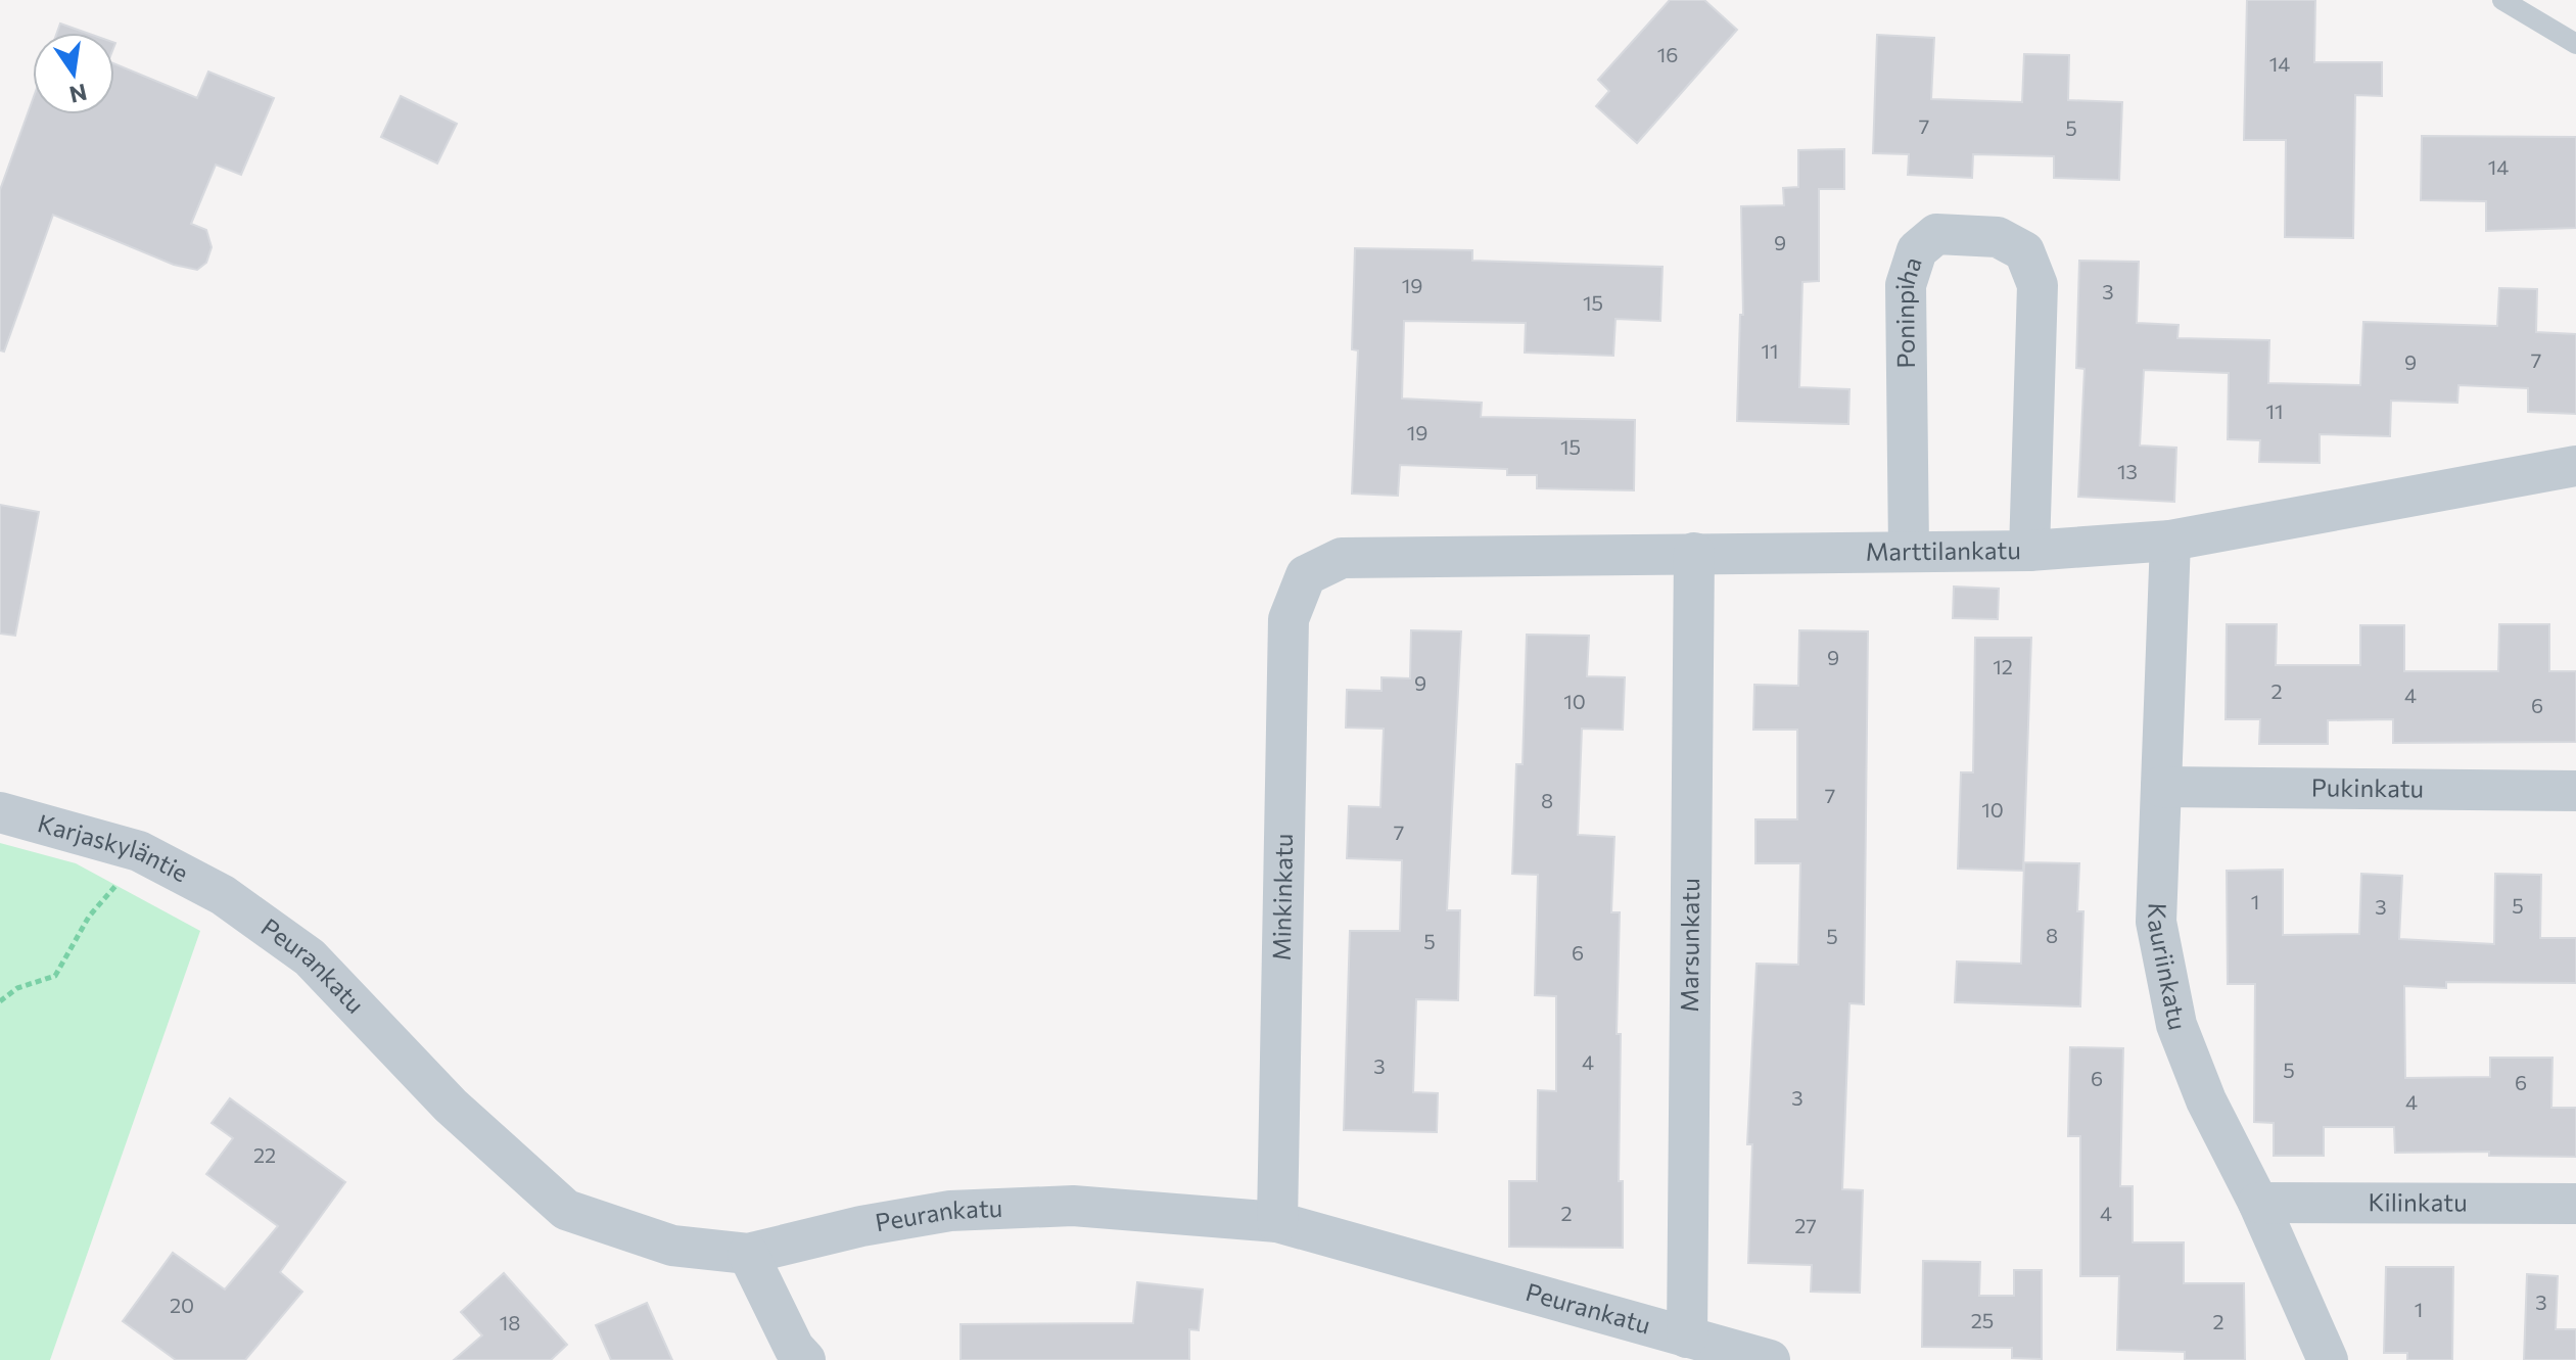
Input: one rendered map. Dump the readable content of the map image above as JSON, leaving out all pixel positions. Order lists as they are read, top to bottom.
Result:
{
  "streets": {
    "street": [
      "Poninpiha",
      "Marttilankatu",
      "Pukinkatu",
      "Karjaskyläntie",
      "Minkinkatu",
      "Marsunkatu",
      "Kauriinkatu",
      "Peurankatu",
      "Kilinkatu"
    ]
  },
  "crossings": [
    ["Poninpiha", "Marttilankatu"],
    ["Marttilankatu", "Minkinkatu"],
    ["Marttilankatu", "Marsunkatu"],
    ["Marttilankatu", "Kauriinkatu"],
    ["Pukinkatu", "Kauriinkatu"],
    ["Karjaskyläntie", "Peurankatu"],
    ["Minkinkatu", "Peurankatu"],
    ["Marsunkatu", "Peurankatu"],
    ["Kauriinkatu", "Kilinkatu"]
  ],
  "house_numbers": [
    "16",
    "14",
    "7",
    "5",
    "14",
    "9",
    "19",
    "3",
    "15",
    "11",
    "7",
    "9",
    "11",
    "19",
    "15",
    "13",
    "9",
    "12",
    "9",
    "2",
    "4",
    "10",
    "6",
    "7",
    "8",
    "10",
    "7",
    "1",
    "5",
    "3",
    "8",
    "5",
    "5",
    "6",
    "4",
    "3",
    "5",
    "6",
    "6",
    "3",
    "4",
    "22",
    "2",
    "4",
    "27",
    "3",
    "20",
    "1",
    "25",
    "2",
    "18"
  ],
  "north": "bottom"
}
